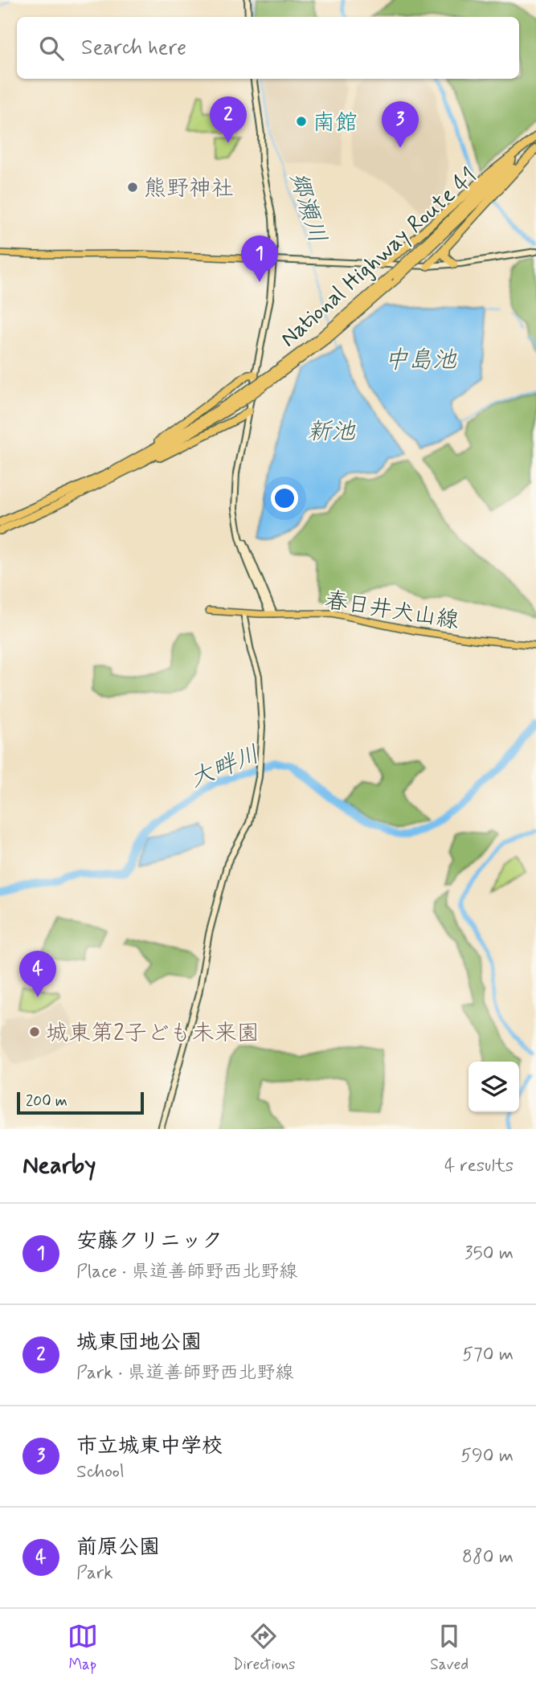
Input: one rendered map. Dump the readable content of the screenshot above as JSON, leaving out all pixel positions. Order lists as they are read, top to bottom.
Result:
{
  "streets": {
    "highway": ["National Highway Route 41"],
    "main road": ["春日井犬山線"]
  },
  "water": [
    "郷瀬川",
    "中島池",
    "新池",
    "大畔川"
  ],
  "places": ["南館", "熊野神社", "城東第2子ども未来園"],
  "scale_bar": "200 m",
  "page": {
    "search": "Search here",
    "pins": [
      "2",
      "3",
      "1",
      "4"
    ],
    "scale": "200 m",
    "heading": ["Nearby", "4 results"],
    "list": [
      {
        "mark": "1",
        "name": "安藤クリニック",
        "note": "Place · 県道善師野西北野線",
        "value": "350 m"
      },
      {
        "mark": "2",
        "name": "城東団地公園",
        "note": "Park · 県道善師野西北野線",
        "value": "570 m"
      },
      {
        "mark": "3",
        "name": "市立城東中学校",
        "note": "School",
        "value": "590 m"
      },
      {
        "mark": "4",
        "name": "前原公園",
        "note": "Park",
        "value": "880 m"
      }
    ],
    "nav": ["Map", "Directions", "Saved"]
  }
}
